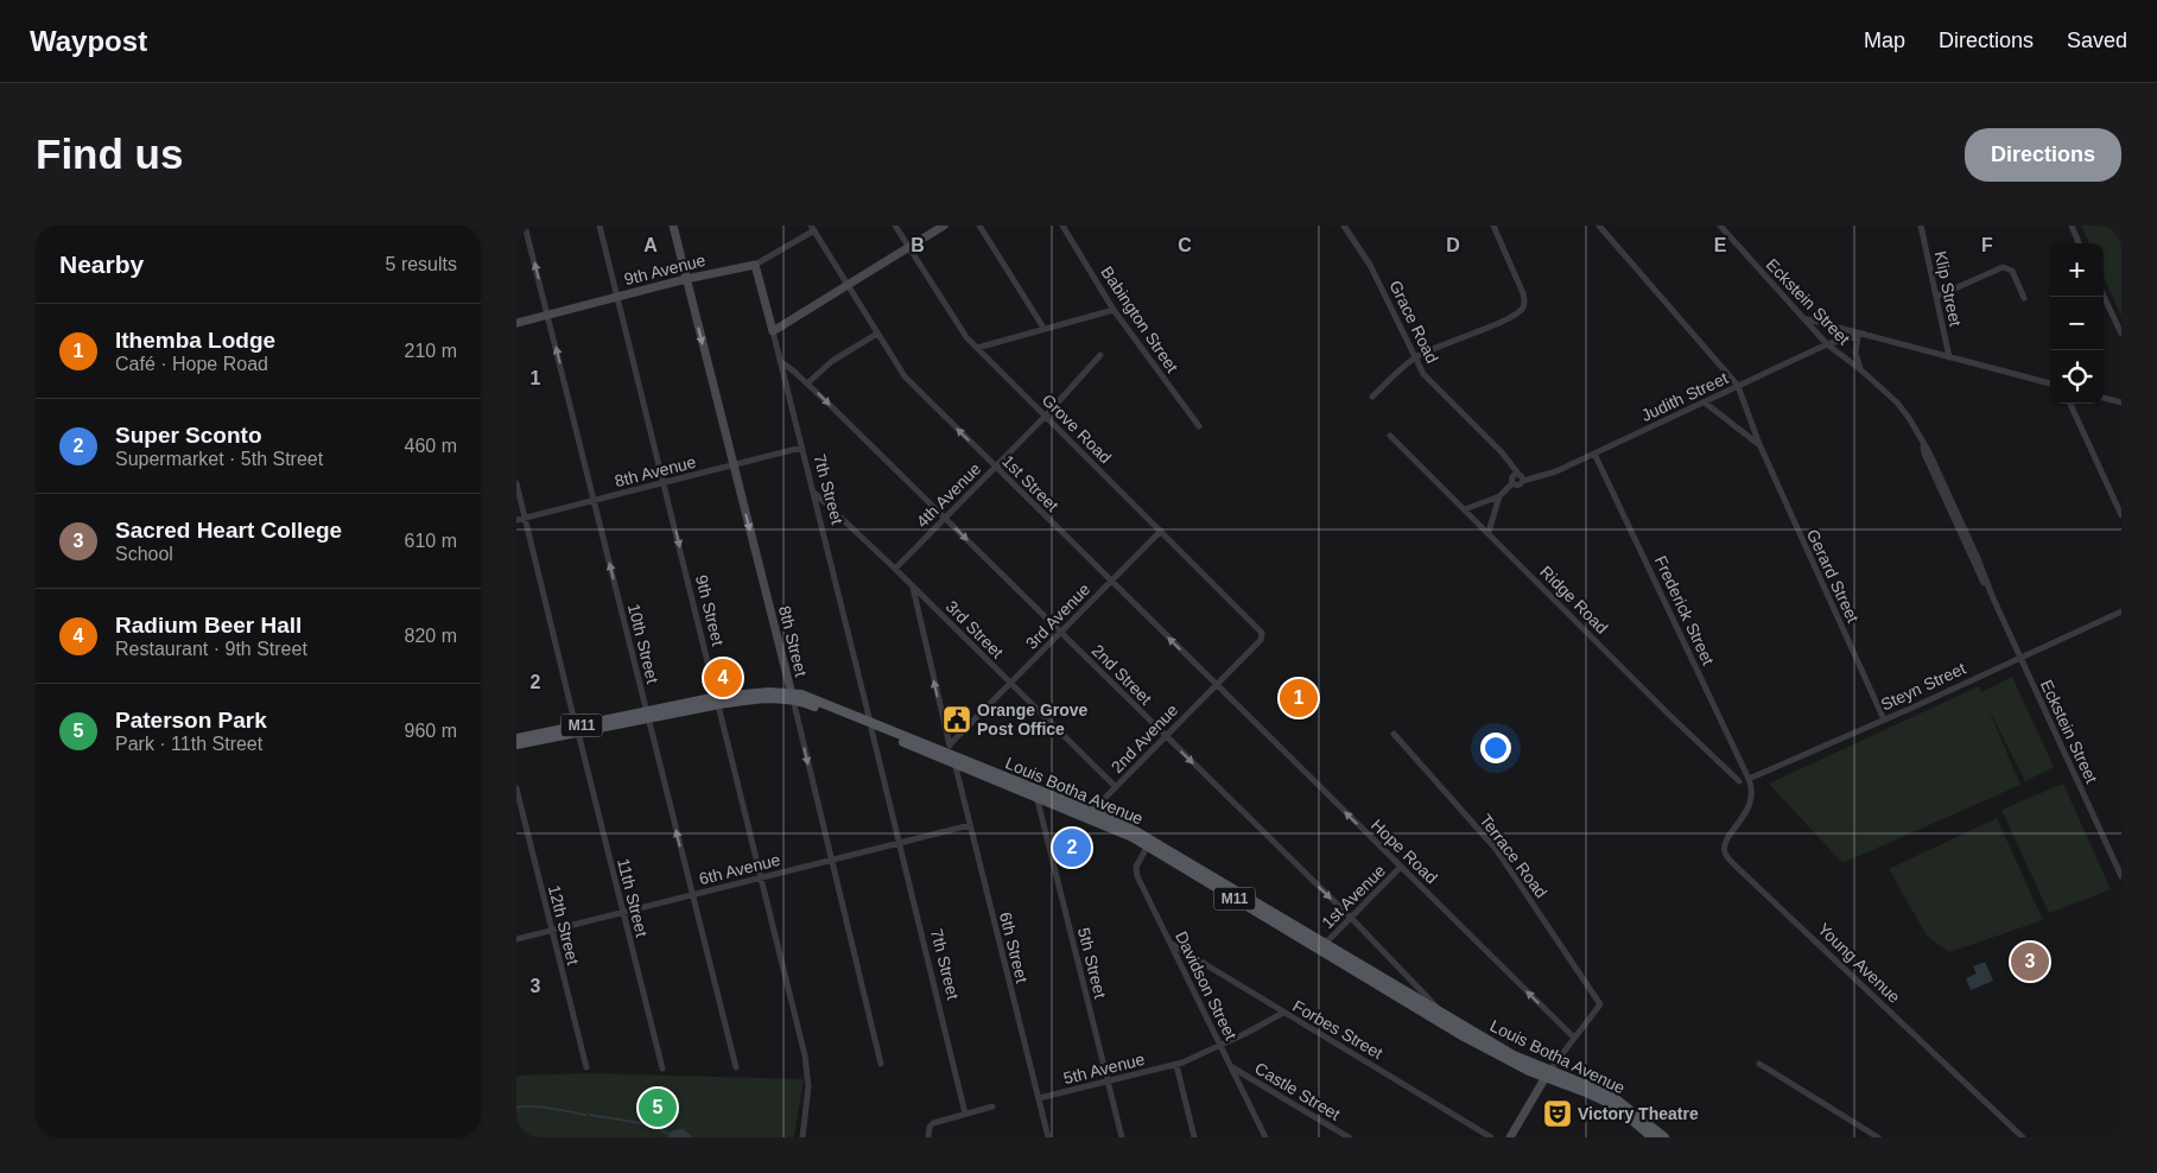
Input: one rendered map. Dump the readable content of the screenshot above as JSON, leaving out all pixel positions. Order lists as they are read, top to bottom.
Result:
{
  "streets": {
    "main road": [
      "9th Avenue",
      "7th Street",
      "8th Street",
      "M11",
      "Louis Botha Avenue"
    ],
    "street": [
      "Klip Street",
      "Eckstein Street",
      "Babington Street",
      "Grace Road",
      "Judith Street",
      "Grove Road",
      "8th Avenue",
      "1st Street",
      "4th Avenue",
      "Gerard Street",
      "Ridge Road",
      "9th Street",
      "Frederick Street",
      "3rd Avenue",
      "3rd Street",
      "10th Street",
      "2nd Street",
      "Steyn Street",
      "2nd Avenue",
      "Hope Road",
      "Terrace Road",
      "6th Avenue",
      "1st Avenue",
      "11th Street",
      "12th Street",
      "6th Street",
      "5th Street",
      "Young Avenue",
      "Davidson Street",
      "Forbes Street",
      "5th Avenue",
      "Castle Street"
    ]
  },
  "crossings": [
    ["9th Avenue", "1st Street"],
    ["9th Avenue", "7th Street"],
    ["9th Avenue", "9th Street"],
    ["9th Avenue", "8th Street"],
    ["9th Avenue", "10th Street"],
    ["Eckstein Street", "Judith Street"],
    ["Eckstein Street", "Steyn Street"],
    ["Grace Road", "Judith Street"],
    ["Judith Street", "Gerard Street"],
    ["Judith Street", "Frederick Street"],
    ["Grove Road", "4th Avenue"],
    ["Grove Road", "3rd Avenue"],
    ["Grove Road", "2nd Avenue"],
    ["8th Avenue", "7th Street"],
    ["8th Avenue", "9th Street"],
    ["8th Avenue", "8th Street"],
    ["8th Avenue", "10th Street"],
    ["8th Avenue", "11th Street"],
    ["1st Street", "4th Avenue"],
    ["1st Street", "3rd Avenue"],
    ["1st Street", "2nd Avenue"],
    ["1st Street", "Hope Road"],
    ["7th Street", "3rd Street"],
    ["7th Street", "2nd Street"],
    ["7th Street", "Louis Botha Avenue"],
    ["7th Street", "6th Avenue"],
    ["4th Avenue", "3rd Street"],
    ["4th Avenue", "2nd Street"],
    ["Gerard Street", "Steyn Street"],
    ["9th Street", "Louis Botha Avenue"],
    ["9th Street", "6th Avenue"],
    ["Frederick Street", "Steyn Street"],
    ["Frederick Street", "Young Avenue"],
    ["3rd Avenue", "3rd Street"],
    ["3rd Avenue", "2nd Street"],
    ["3rd Avenue", "Louis Botha Avenue"],
    ["3rd Avenue", "6th Street"],
    ["3rd Street", "2nd Avenue"],
    ["3rd Street", "6th Street"],
    ["8th Street", "Louis Botha Avenue"],
    ["8th Street", "6th Avenue"],
    ["10th Street", "Louis Botha Avenue"],
    ["10th Street", "6th Avenue"],
    ["2nd Street", "2nd Avenue"],
    ["2nd Street", "Louis Botha Avenue"],
    ["2nd Street", "1st Avenue"],
    ["Steyn Street", "Young Avenue"],
    ["2nd Avenue", "Louis Botha Avenue"],
    ["2nd Avenue", "Hope Road"],
    ["Louis Botha Avenue", "1st Avenue"],
    ["Louis Botha Avenue", "11th Street"],
    ["Louis Botha Avenue", "6th Street"],
    ["Louis Botha Avenue", "5th Street"],
    ["Louis Botha Avenue", "Davidson Street"],
    ["Hope Road", "Terrace Road"],
    ["Hope Road", "1st Avenue"],
    ["6th Avenue", "11th Street"],
    ["6th Avenue", "12th Street"],
    ["6th Avenue", "6th Street"],
    ["6th Street", "5th Avenue"],
    ["5th Street", "5th Avenue"],
    ["Davidson Street", "Forbes Street"],
    ["Davidson Street", "5th Avenue"],
    ["Davidson Street", "Castle Street"],
    ["Forbes Street", "5th Avenue"]
  ],
  "one_way": [
    "1st Street",
    "8th Street",
    "10th Street",
    "2nd Street",
    "Hope Road"
  ],
  "places": {
    "public building": ["Orange Grove Post Office"],
    "theatre": ["Victory Theatre"]
  },
  "page": {
    "header": "Waypost",
    "nav": ["Map", "Directions", "Saved"],
    "buttons": "Directions",
    "title": "Find us",
    "heading": ["Nearby", "5 results"],
    "map_buttons": ["+", "−"],
    "list": [
      {
        "mark": "1",
        "name": "Ithemba Lodge",
        "note": "Café · Hope Road",
        "value": "210 m"
      },
      {
        "mark": "2",
        "name": "Super Sconto",
        "note": "Supermarket · 5th Street",
        "value": "460 m"
      },
      {
        "mark": "3",
        "name": "Sacred Heart College",
        "note": "School",
        "value": "610 m"
      },
      {
        "mark": "4",
        "name": "Radium Beer Hall",
        "note": "Restaurant · 9th Street",
        "value": "820 m"
      },
      {
        "mark": "5",
        "name": "Paterson Park",
        "note": "Park · 11th Street",
        "value": "960 m"
      }
    ],
    "pins": [
      "4",
      "1",
      "2",
      "3",
      "5"
    ]
  },
  "grid": {
    "columns": [
      "A",
      "B",
      "C",
      "D",
      "E",
      "F"
    ],
    "rows": ["1", "2", "3"]
  }
}
